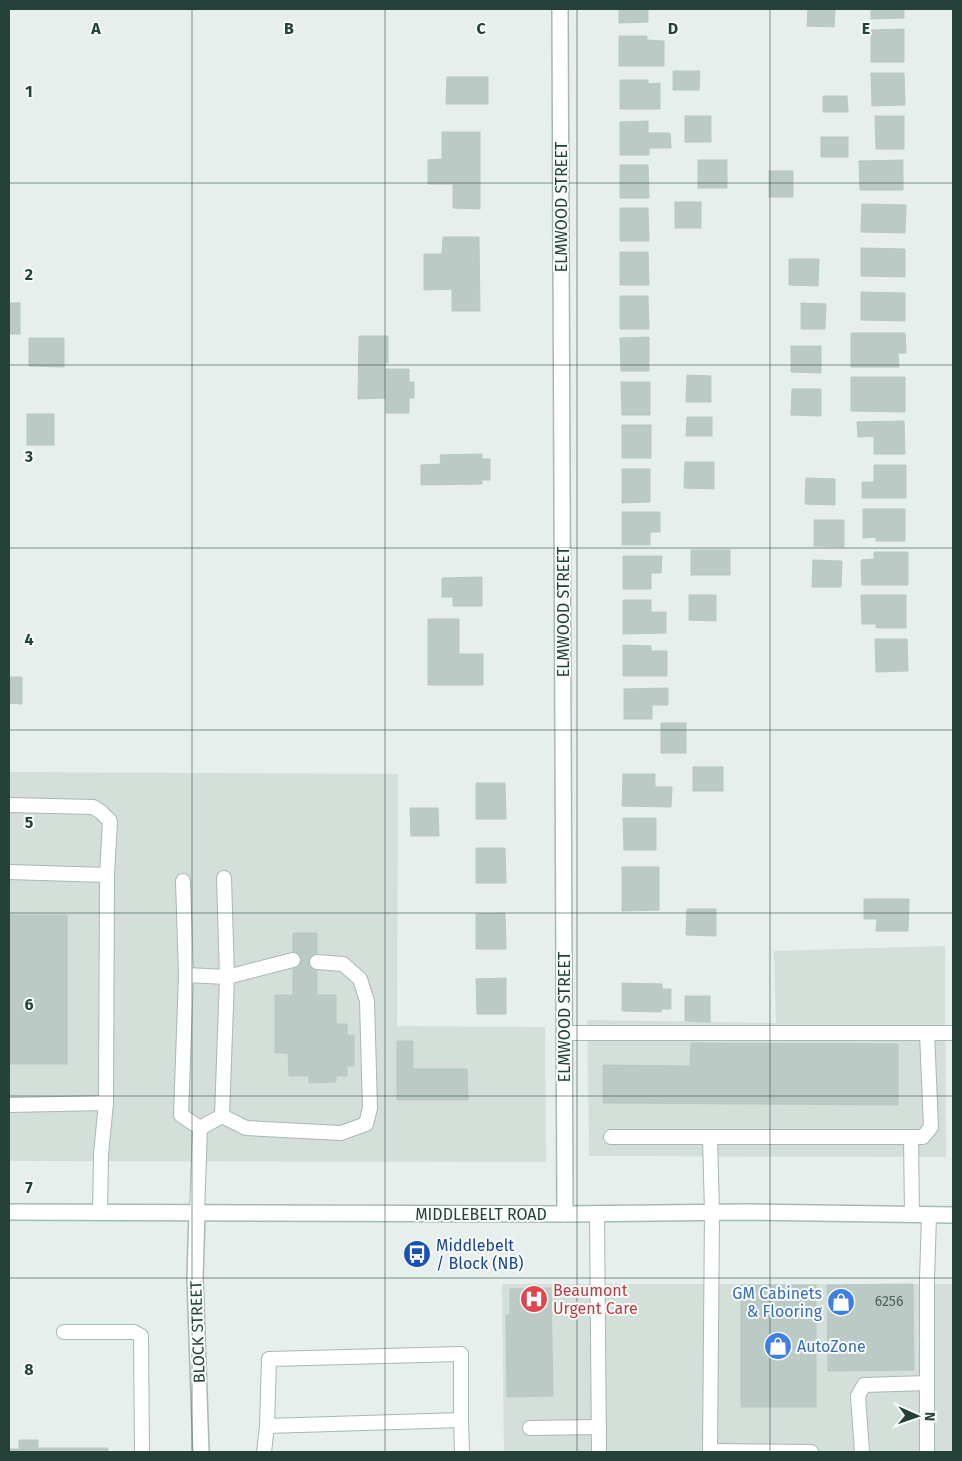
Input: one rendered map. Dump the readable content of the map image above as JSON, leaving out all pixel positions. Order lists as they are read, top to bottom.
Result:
{
  "streets": {
    "street": ["ELMWOOD STREET", "MIDDLEBELT ROAD", "BLOCK STREET"]
  },
  "crossings": [
    ["ELMWOOD STREET", "MIDDLEBELT ROAD"],
    ["MIDDLEBELT ROAD", "BLOCK STREET"]
  ],
  "places": {
    "bus stop": ["Middlebelt / Block (NB)"],
    "hospital": ["Beaumont Urgent Care"],
    "shop": ["GM Cabinets & Flooring", "AutoZone"]
  },
  "house_numbers": ["6256"],
  "north": "right",
  "grid": {
    "columns": [
      "A",
      "B",
      "C",
      "D",
      "E"
    ],
    "rows": [
      "1",
      "2",
      "3",
      "4",
      "5",
      "6",
      "7",
      "8"
    ]
  }
}
